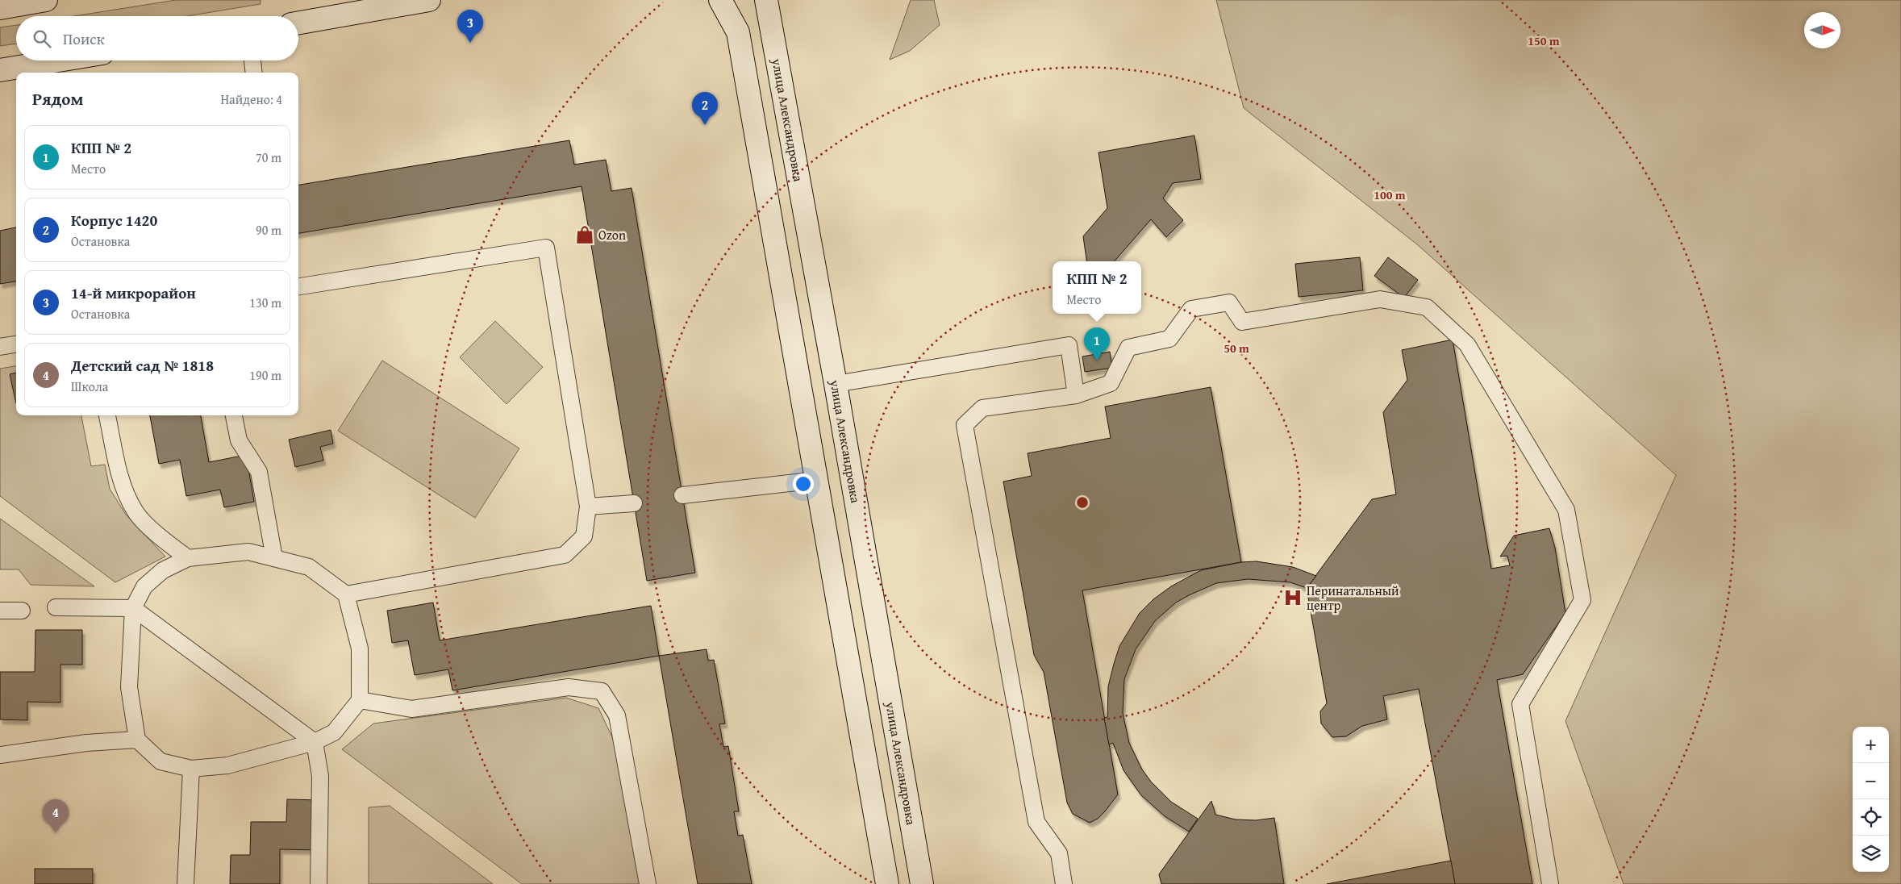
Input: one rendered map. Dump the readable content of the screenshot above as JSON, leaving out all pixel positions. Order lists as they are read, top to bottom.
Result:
{
  "streets": {
    "main road": ["улица Александровка"]
  },
  "places": {
    "shop": ["Ozon"],
    "hospital": ["Перинатальный центр"]
  },
  "north": "right",
  "page": {
    "pins": [
      "3",
      "2",
      "1",
      "4"
    ],
    "search": "Поиск",
    "heading": ["Рядом", "Найдено: 4"],
    "list": [
      {
        "mark": "1",
        "name": "КПП № 2",
        "note": "Место",
        "value": "70 m"
      },
      {
        "mark": "2",
        "name": "Корпус 1420",
        "note": "Остановка",
        "value": "90 m"
      },
      {
        "mark": "3",
        "name": "14-й микрорайон",
        "note": "Остановка",
        "value": "130 m"
      },
      {
        "mark": "4",
        "name": "Детский сад № 1818",
        "note": "Школа",
        "value": "190 m"
      }
    ],
    "popup": ["КПП № 2", "Место"],
    "map_buttons": ["+", "−"]
  },
  "rings": ["150 m", "100 m", "50 m"]
}
